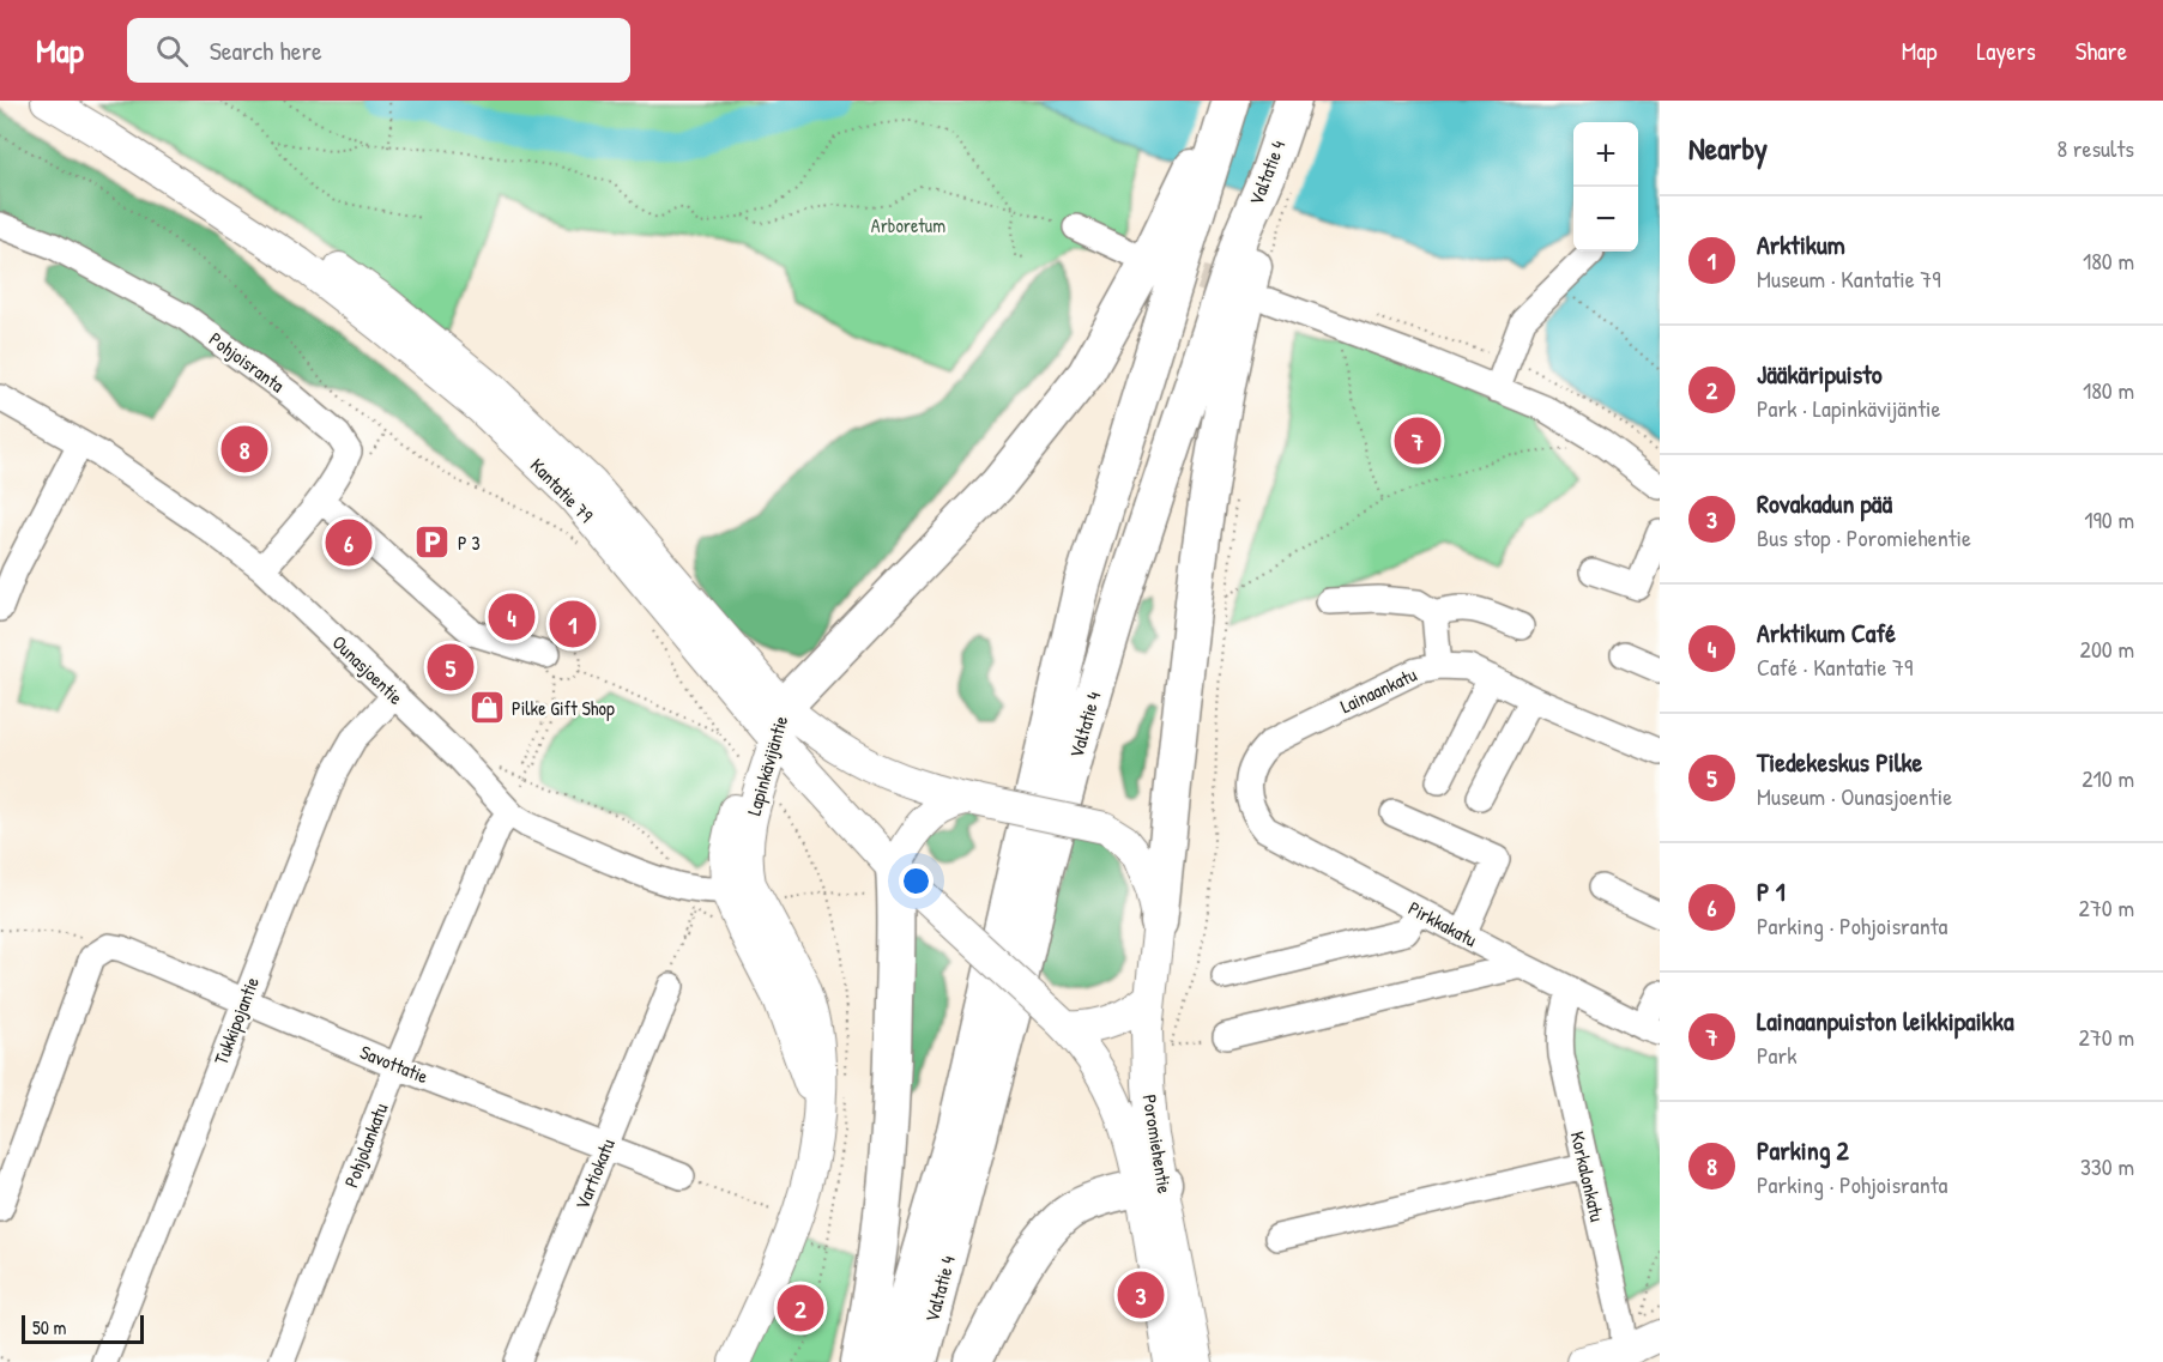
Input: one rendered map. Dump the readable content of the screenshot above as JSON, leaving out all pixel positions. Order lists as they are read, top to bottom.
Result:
{
  "streets": {
    "highway": ["Valtatie 4"],
    "main road": ["Kantatie 79", "Lapinkävijäntie", "Poromiehentie"],
    "street": [
      "Pohjoisranta",
      "Ounasjoentie",
      "Lainaankatu",
      "Pirkkakatu",
      "Tukkipojantie",
      "Savottatie",
      "Pohjolankatu",
      "Vartiokatu",
      "Korkalonkatu"
    ]
  },
  "crossings": [
    ["Pohjoisranta", "Ounasjoentie"],
    ["Kantatie 79", "Lapinkävijäntie"],
    ["Kantatie 79", "Poromiehentie"],
    ["Ounasjoentie", "Lapinkävijäntie"],
    ["Ounasjoentie", "Tukkipojantie"],
    ["Ounasjoentie", "Pohjolankatu"],
    ["Lainaankatu", "Pirkkakatu"],
    ["Pirkkakatu", "Korkalonkatu"],
    ["Tukkipojantie", "Savottatie"],
    ["Savottatie", "Pohjolankatu"],
    ["Savottatie", "Vartiokatu"]
  ],
  "parks": ["Arboretum"],
  "places": {
    "parking": ["P 3"],
    "shop": ["Pilke Gift Shop"]
  },
  "scale_bar": "50 m",
  "page": {
    "header": "Map",
    "search": "Search here",
    "nav": ["Map", "Layers", "Share"],
    "heading": ["Nearby", "8 results"],
    "map_buttons": ["+", "−"],
    "list": [
      {
        "mark": "1",
        "name": "Arktikum",
        "note": "Museum · Kantatie 79",
        "value": "180 m"
      },
      {
        "mark": "2",
        "name": "Jääkäripuisto",
        "note": "Park · Lapinkävijäntie",
        "value": "180 m"
      },
      {
        "mark": "3",
        "name": "Rovakadun pää",
        "note": "Bus stop · Poromiehentie",
        "value": "190 m"
      },
      {
        "mark": "4",
        "name": "Arktikum Café",
        "note": "Café · Kantatie 79",
        "value": "200 m"
      },
      {
        "mark": "5",
        "name": "Tiedekeskus Pilke",
        "note": "Museum · Ounasjoentie",
        "value": "210 m"
      },
      {
        "mark": "6",
        "name": "P 1",
        "note": "Parking · Pohjoisranta",
        "value": "270 m"
      },
      {
        "mark": "7",
        "name": "Lainaanpuiston leikkipaikka",
        "note": "Park",
        "value": "270 m"
      },
      {
        "mark": "8",
        "name": "Parking 2",
        "note": "Parking · Pohjoisranta",
        "value": "330 m"
      }
    ],
    "pins": [
      "7",
      "8",
      "6",
      "4",
      "1",
      "5",
      "3",
      "2"
    ],
    "scale": "50 m"
  }
}
